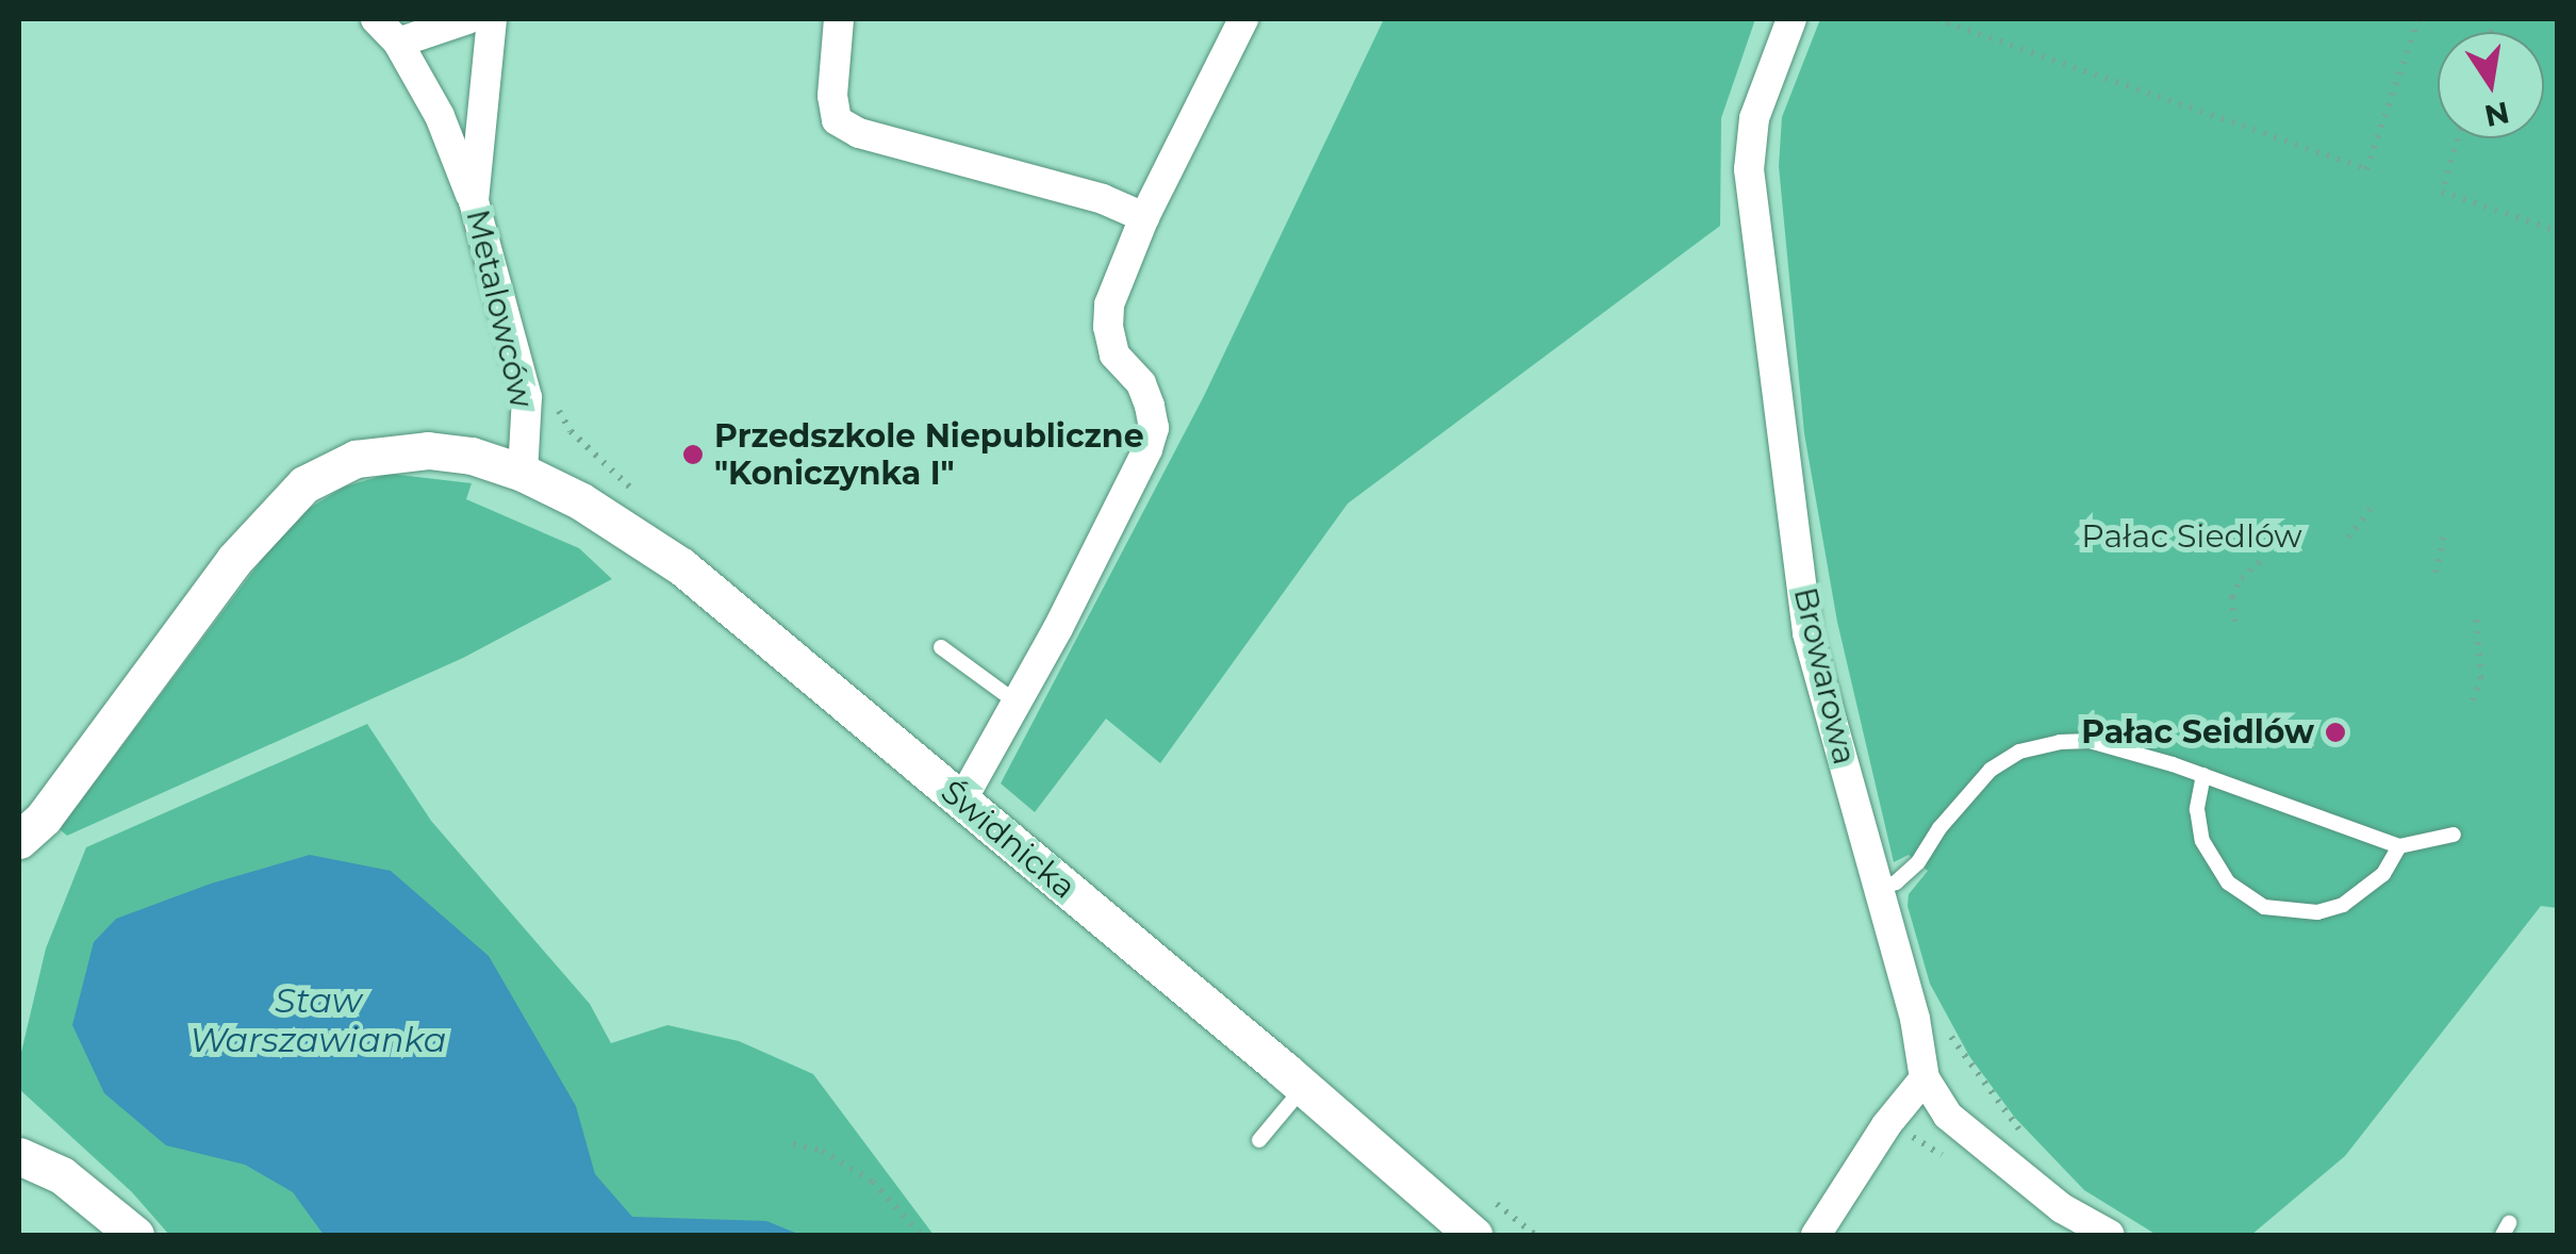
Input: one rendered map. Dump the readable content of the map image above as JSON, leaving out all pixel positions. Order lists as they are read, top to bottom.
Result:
{
  "streets": {
    "street": ["Metalowców", "Browarowa", "Świdnicka"]
  },
  "crossings": [
    ["Metalowców", "Świdnicka"]
  ],
  "water": ["Staw Warszawianka"],
  "parks": ["Pałac Siedlów"],
  "places": ["Przedszkole Niepubliczne \"Koniczynka I\"", "Pałac Seidlów"],
  "north": "bottom"
}
